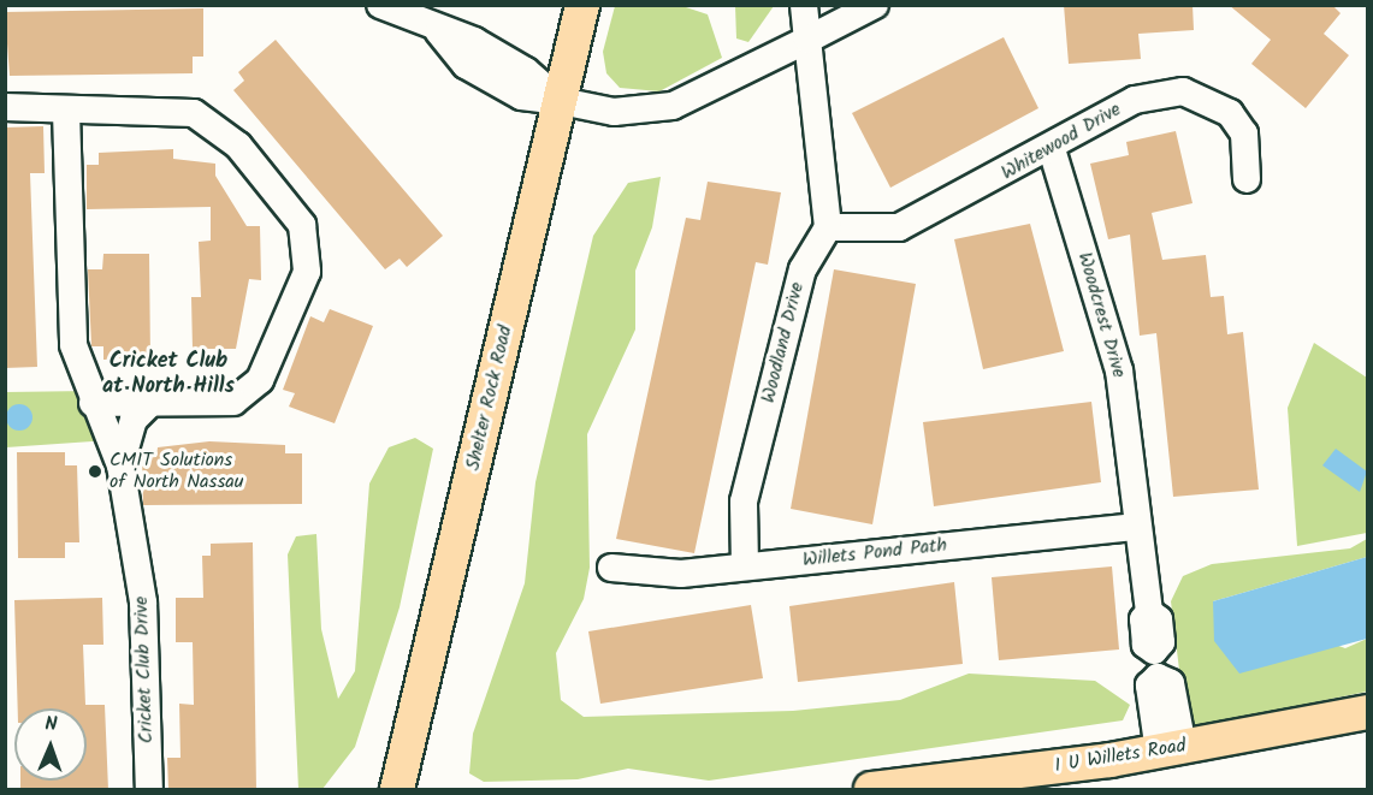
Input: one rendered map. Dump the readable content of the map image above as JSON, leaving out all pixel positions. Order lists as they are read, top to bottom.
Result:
{
  "streets": {
    "main road": ["Shelter Rock Road", "I U Willets Road"],
    "street": [
      "Whitewood Drive",
      "Woodcrest Drive",
      "Woodland Drive",
      "Willets Pond Path",
      "Cricket Club Drive"
    ]
  },
  "crossings": [
    ["Whitewood Drive", "Woodcrest Drive"],
    ["Whitewood Drive", "Woodland Drive"],
    ["Woodcrest Drive", "Willets Pond Path"],
    ["Woodcrest Drive", "I U Willets Road"],
    ["Woodland Drive", "Willets Pond Path"]
  ],
  "districts": ["Cricket Club at North Hills"],
  "places": ["CMIT Solutions of North Nassau"],
  "north": "top"
}
